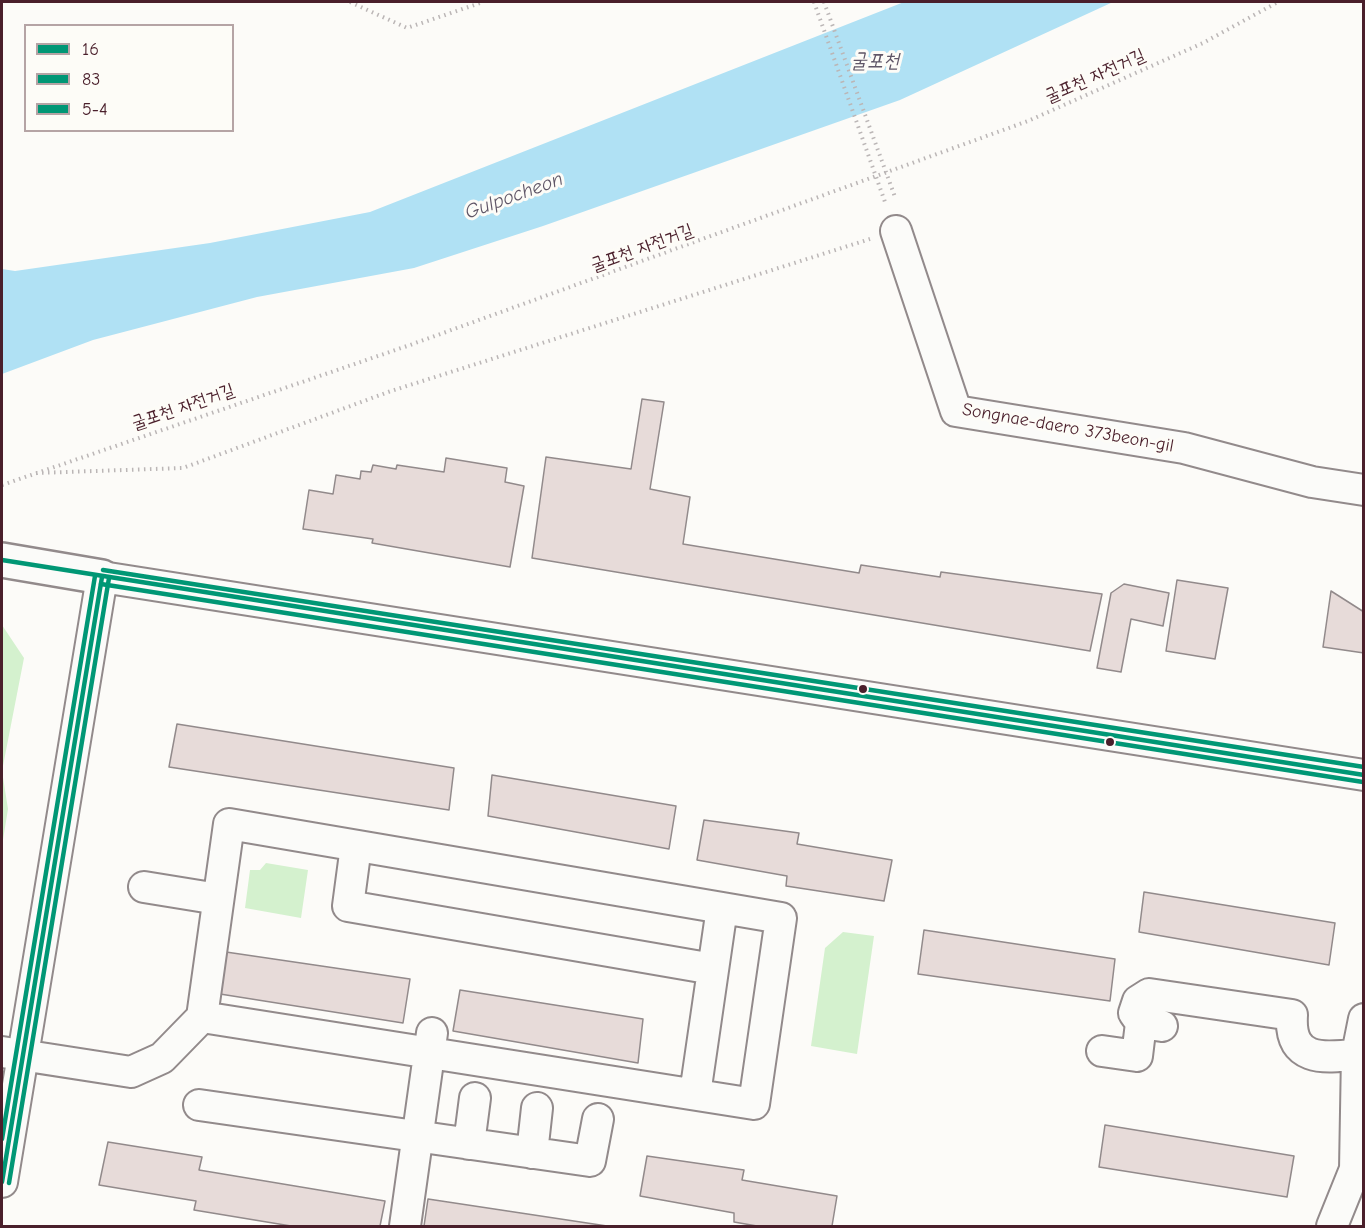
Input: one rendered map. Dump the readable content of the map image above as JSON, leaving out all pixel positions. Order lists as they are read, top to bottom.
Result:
{
  "streets": {
    "street": ["Songnae-daero 373beon-gil"],
    "path": ["굴포천 자전거길"]
  },
  "water": ["굴포천", "Gulpocheon"],
  "lines": ["transit line 16", "transit line 5-4", "transit line 83"],
  "legend": ["16", "83", "5-4"]
}
